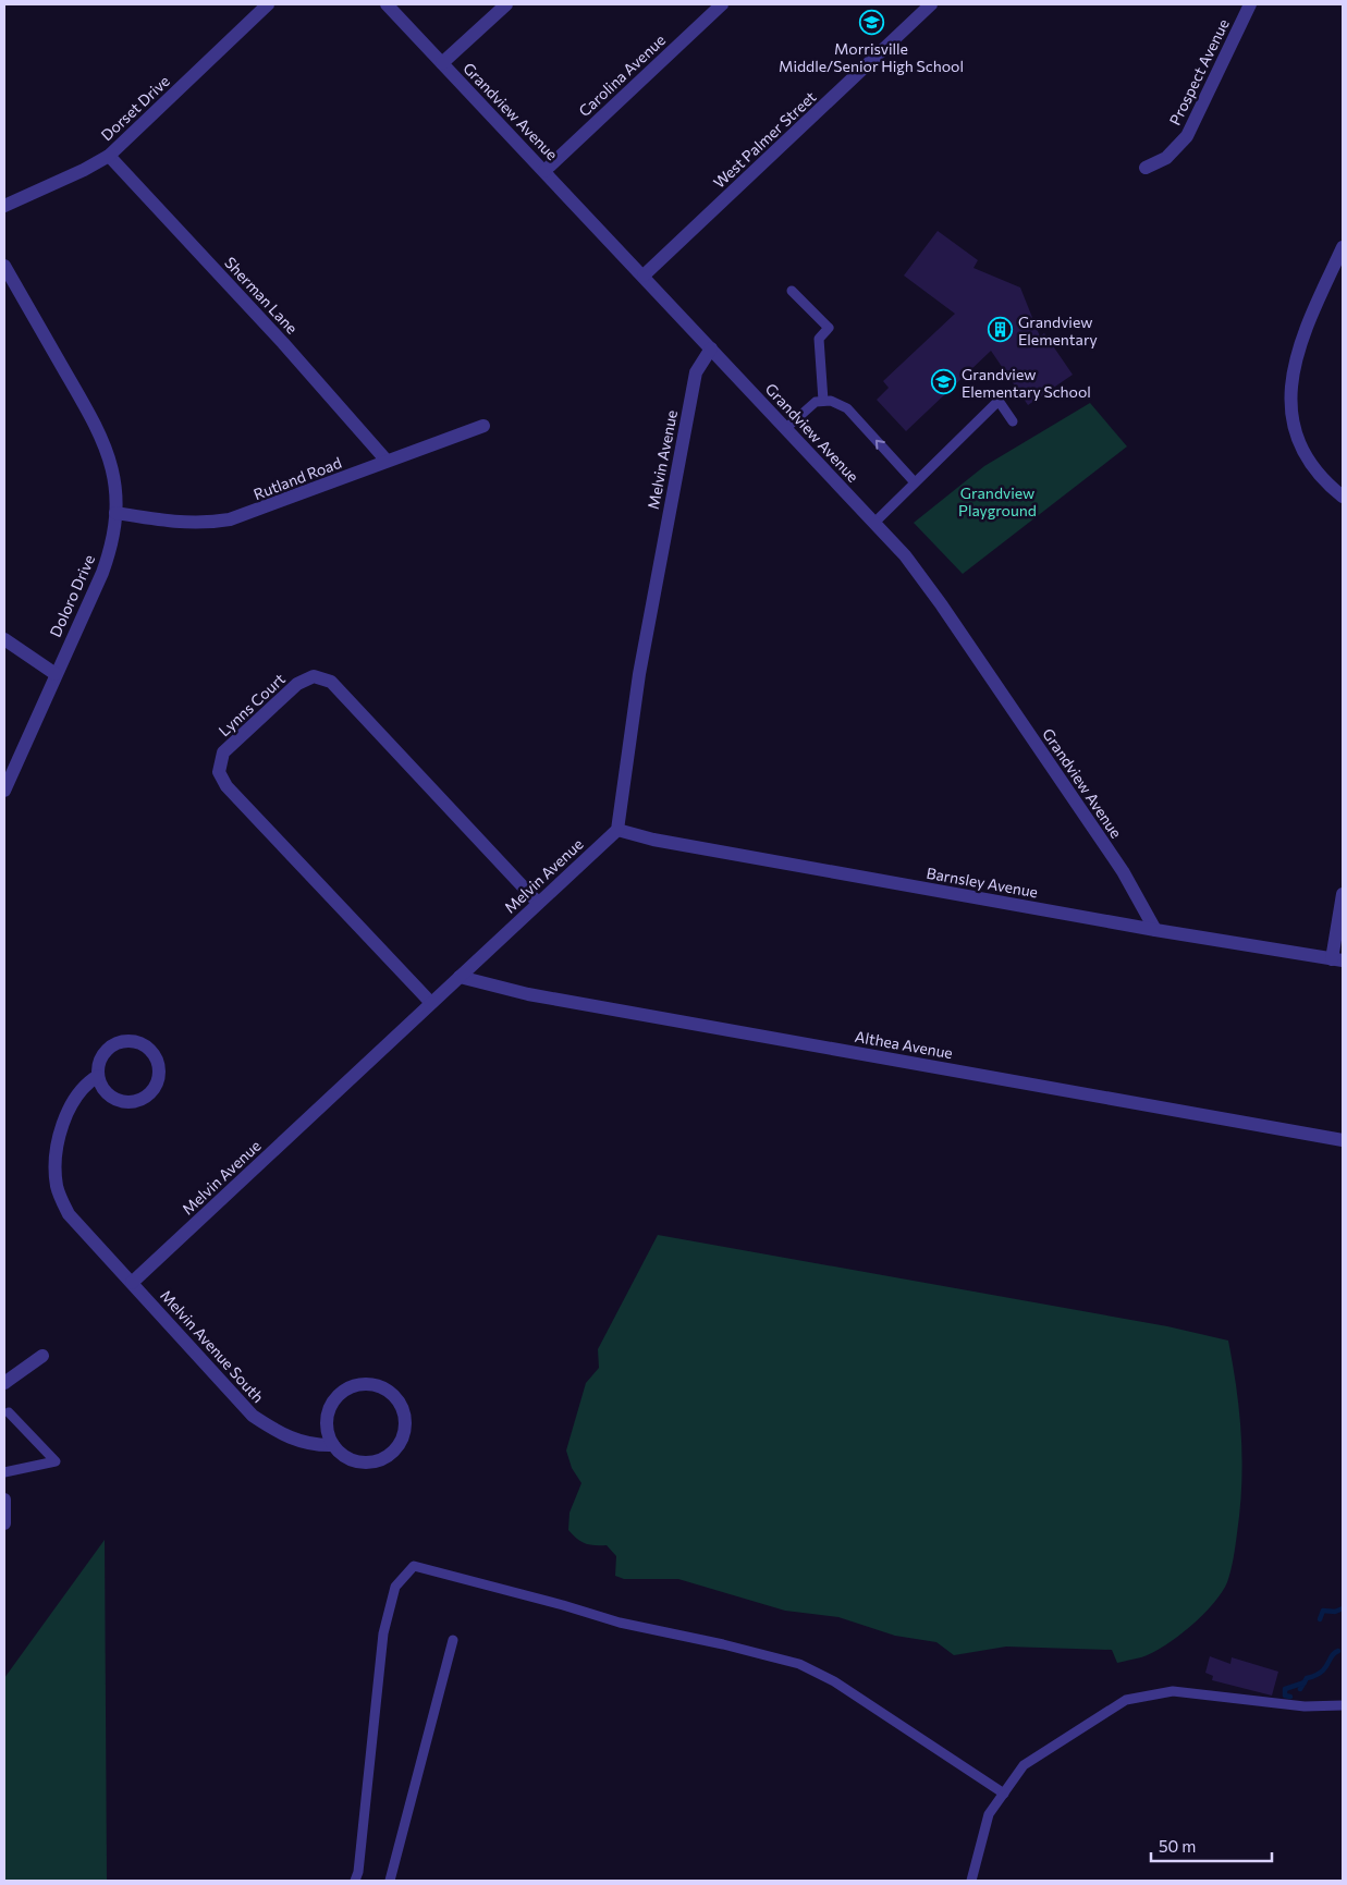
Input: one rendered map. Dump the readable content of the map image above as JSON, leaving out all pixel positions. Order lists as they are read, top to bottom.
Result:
{
  "streets": {
    "street": [
      "Prospect Avenue",
      "Carolina Avenue",
      "Dorset Drive",
      "Grandview Avenue",
      "West Palmer Street",
      "Sherman Lane",
      "Melvin Avenue",
      "Rutland Road",
      "Doloro Drive",
      "Lynns Court",
      "Barnsley Avenue",
      "Althea Avenue",
      "Melvin Avenue South"
    ]
  },
  "crossings": [
    ["Carolina Avenue", "Grandview Avenue"],
    ["Dorset Drive", "Sherman Lane"],
    ["Grandview Avenue", "West Palmer Street"],
    ["Grandview Avenue", "Melvin Avenue"],
    ["Grandview Avenue", "Barnsley Avenue"],
    ["Sherman Lane", "Rutland Road"],
    ["Melvin Avenue", "Lynns Court"],
    ["Melvin Avenue", "Barnsley Avenue"],
    ["Melvin Avenue", "Althea Avenue"],
    ["Melvin Avenue", "Melvin Avenue South"],
    ["Rutland Road", "Doloro Drive"]
  ],
  "parks": ["Grandview Playground"],
  "places": {
    "school or university": ["Morrisville Middle/Senior High School", "Grandview Elementary School"],
    "building": ["Grandview Elementary"]
  },
  "scale_bar": "50 m"
}
